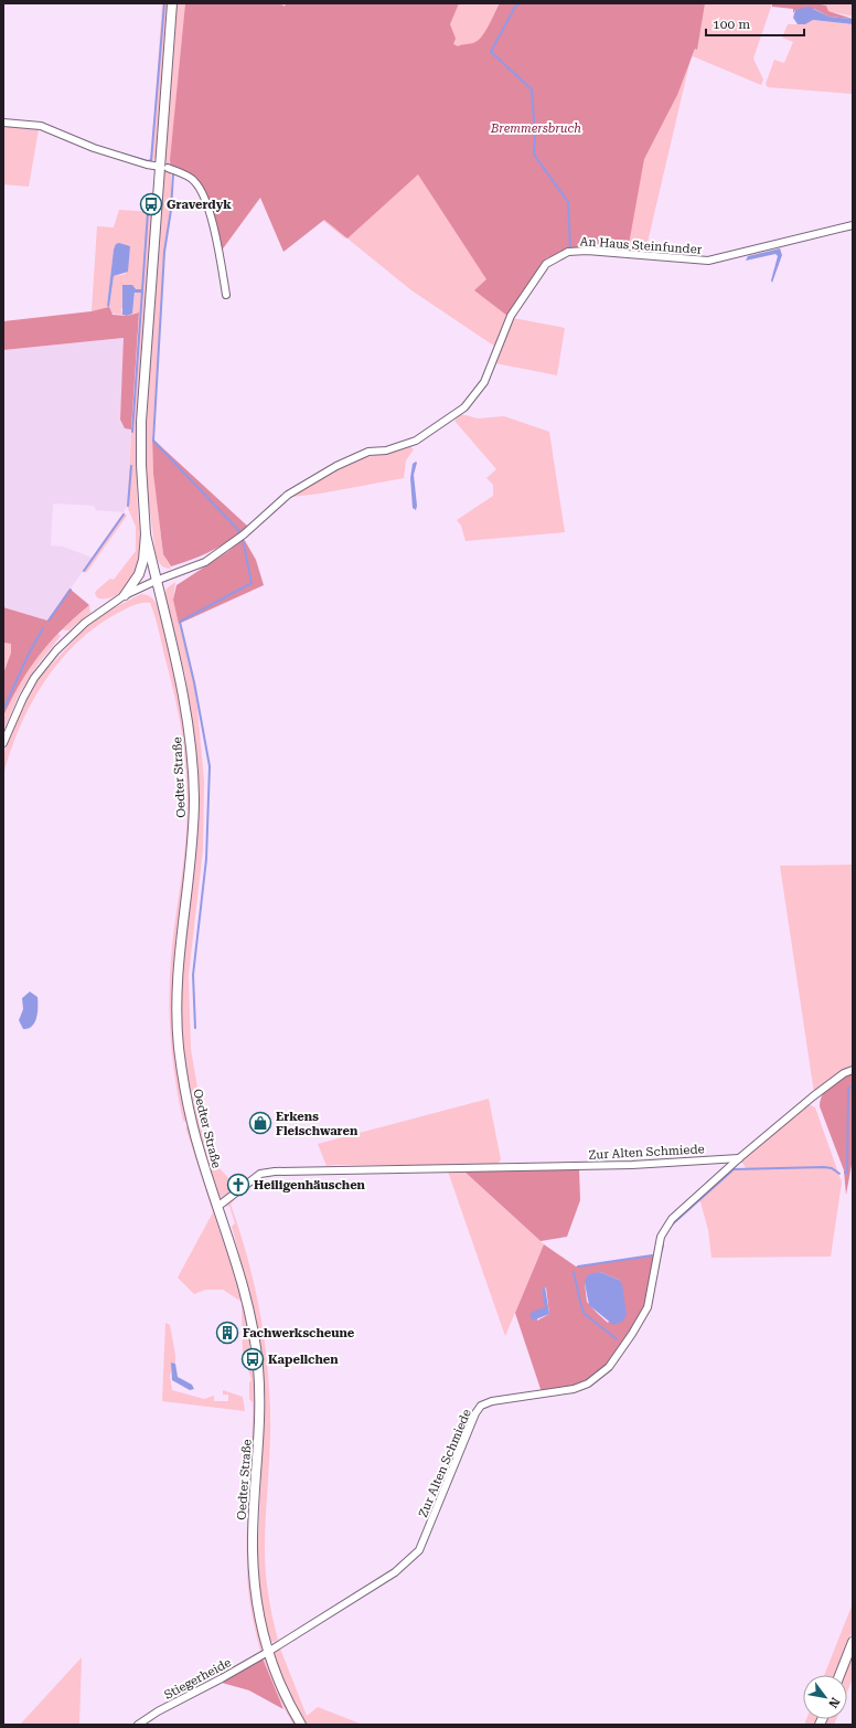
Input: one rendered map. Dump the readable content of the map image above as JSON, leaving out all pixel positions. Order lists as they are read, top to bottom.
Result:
{
  "streets": {
    "main road": ["Oedter Straße"],
    "street": ["An Haus Steinfunder", "Zur Alten Schmiede", "Stiegerheide"]
  },
  "crossings": [
    ["An Haus Steinfunder", "Oedter Straße"],
    ["Oedter Straße", "Zur Alten Schmiede"],
    ["Oedter Straße", "Stiegerheide"],
    ["Zur Alten Schmiede", "Stiegerheide"]
  ],
  "parks": ["Bremmersbruch"],
  "places": {
    "bus stop": ["Graverdyk", "Kapellchen"],
    "shop": ["Erkens Fleischwaren"],
    "church": ["Heiligenhäuschen"],
    "building": ["Fachwerkscheune"]
  },
  "scale_bar": "100 m",
  "north": "bottom right"
}
